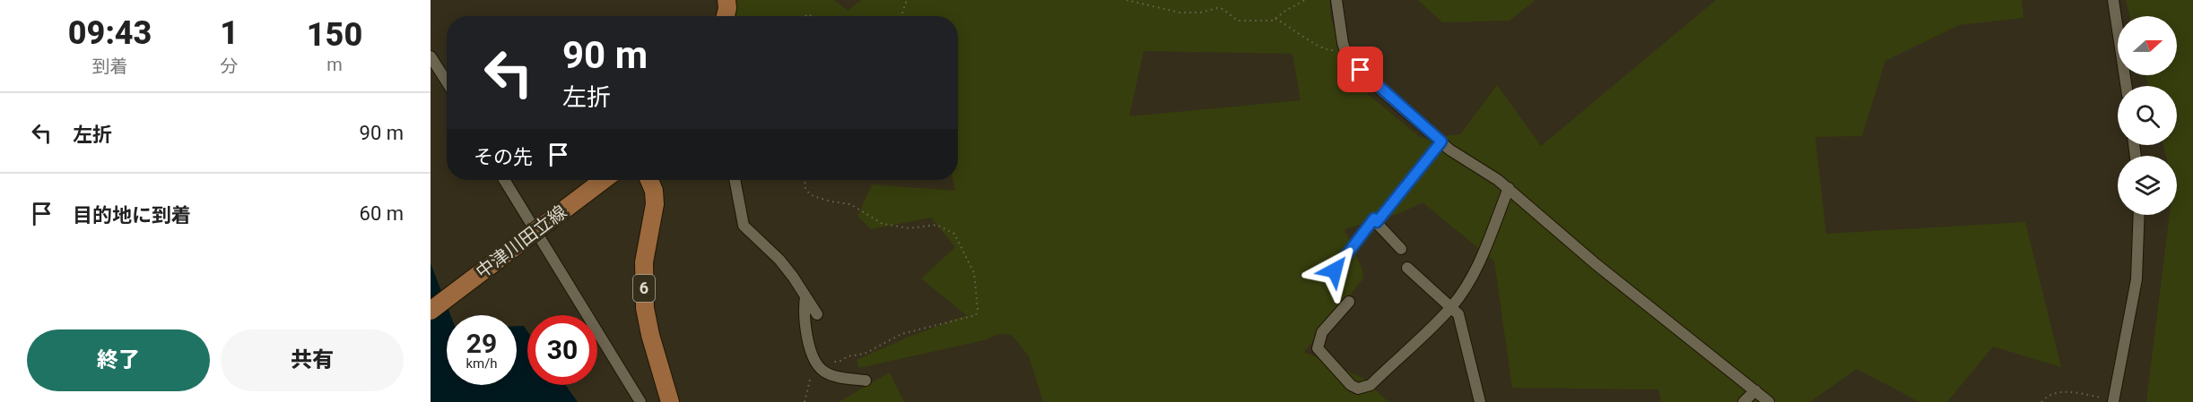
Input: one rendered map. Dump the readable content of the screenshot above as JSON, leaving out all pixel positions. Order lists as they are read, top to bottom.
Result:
{
  "streets": {
    "main road": ["中津川田立線", "6"]
  },
  "north": "right",
  "page": {
    "eta": [
      "09:43",
      "到着",
      "1",
      "分",
      "150",
      "m"
    ],
    "turn": ["90 m", "左折"],
    "list": [
      {
        "name": "左折",
        "value": "90 m"
      },
      {
        "name": "目的地に到着",
        "value": "60 m"
      }
    ],
    "then": "その先",
    "speed": "29 km/h",
    "limit": "30",
    "buttons": ["終了", "共有"]
  }
}
